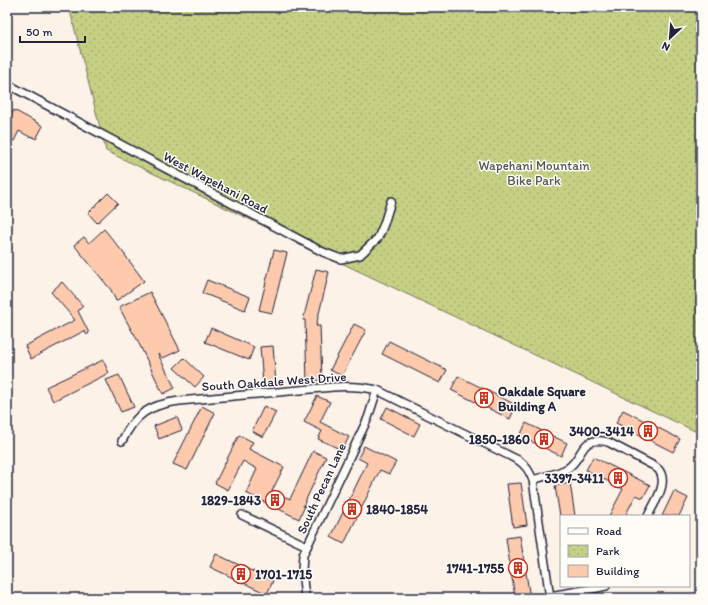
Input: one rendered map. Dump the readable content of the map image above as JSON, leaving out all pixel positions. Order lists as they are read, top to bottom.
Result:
{
  "streets": {
    "street": ["West Wapehani Road", "South Oakdale West Drive", "South Pecan Lane"]
  },
  "crossings": [
    ["South Oakdale West Drive", "South Pecan Lane"]
  ],
  "parks": ["Wapehani Mountain Bike Park"],
  "places": {
    "building": [
      "Oakdale Square Building A",
      "3400-3414",
      "1850-1860",
      "3397-3411",
      "1829-1843",
      "1840-1854",
      "1741-1755",
      "1701-1715"
    ]
  },
  "legend": ["Road", "Park", "Building"],
  "scale_bar": "50 m",
  "north": "bottom left"
}
